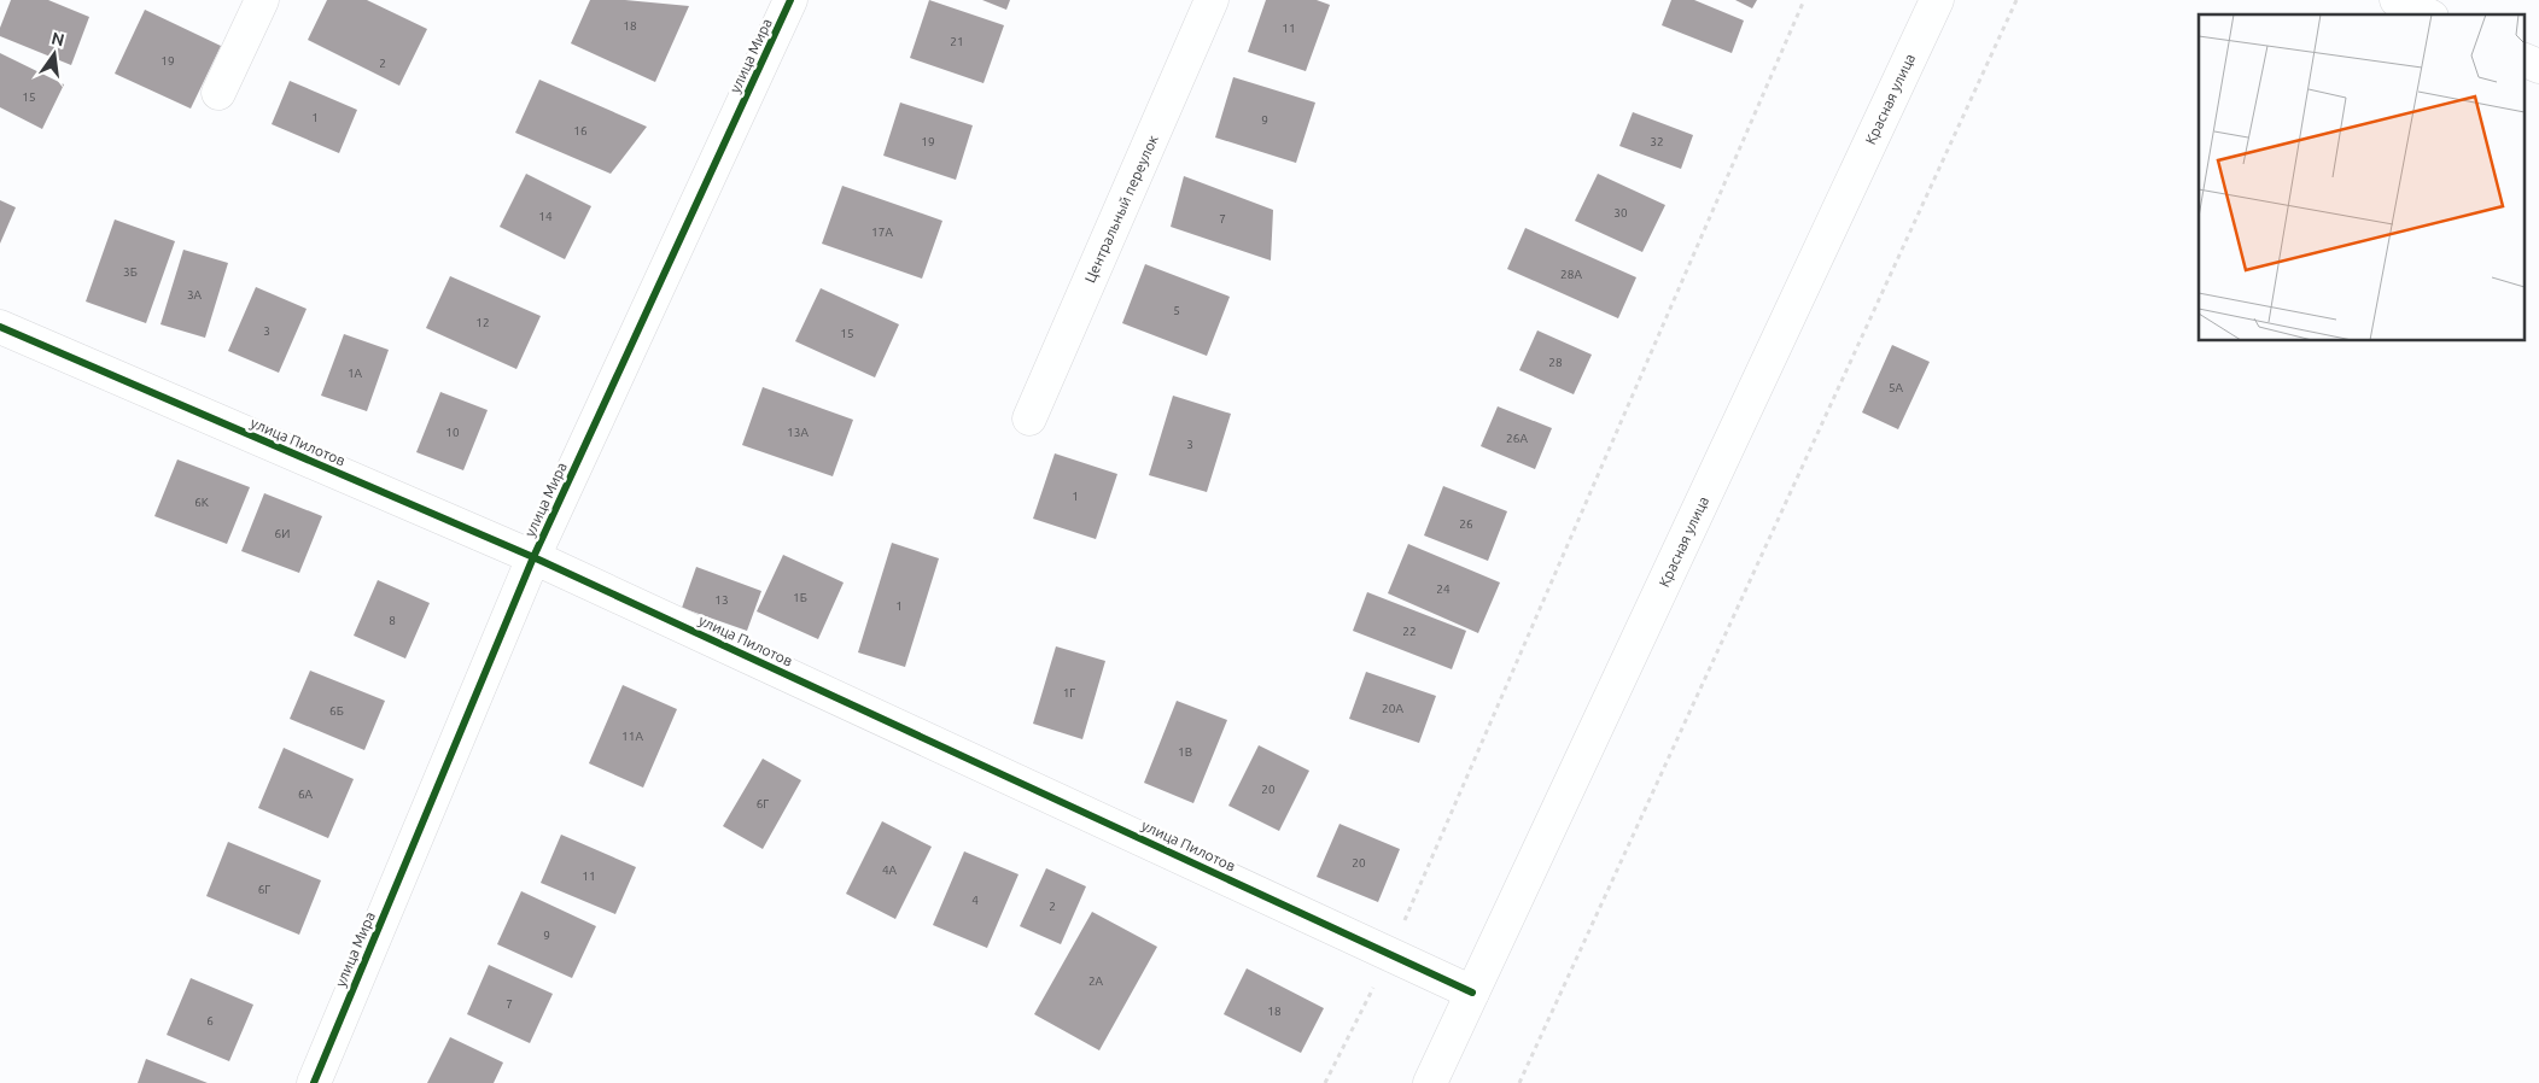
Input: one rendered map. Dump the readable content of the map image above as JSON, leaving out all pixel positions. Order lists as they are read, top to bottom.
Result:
{
  "streets": {
    "street": [
      "улица Мира",
      "Красная улица",
      "Центральный переулок",
      "улица Пилотов"
    ]
  },
  "crossings": [
    ["улица Мира", "улица Пилотов"],
    ["Красная улица", "улица Пилотов"]
  ],
  "house_numbers": [
    "18",
    "11",
    "21",
    "19",
    "2",
    "15",
    "1",
    "9",
    "16",
    "19",
    "32",
    "30",
    "14",
    "7",
    "17А",
    "3Б",
    "28А",
    "3А",
    "5",
    "12",
    "3",
    "15",
    "28",
    "1А",
    "5А",
    "10",
    "13А",
    "26А",
    "3",
    "1",
    "6К",
    "26",
    "6И",
    "24",
    "1Б",
    "13",
    "1",
    "8",
    "22",
    "1Г",
    "20А",
    "6Б",
    "11А",
    "1В",
    "20",
    "6А",
    "6Г",
    "20",
    "4А",
    "11",
    "6Г",
    "4",
    "2",
    "9",
    "2А",
    "7",
    "18",
    "6"
  ],
  "north": "top"
}
